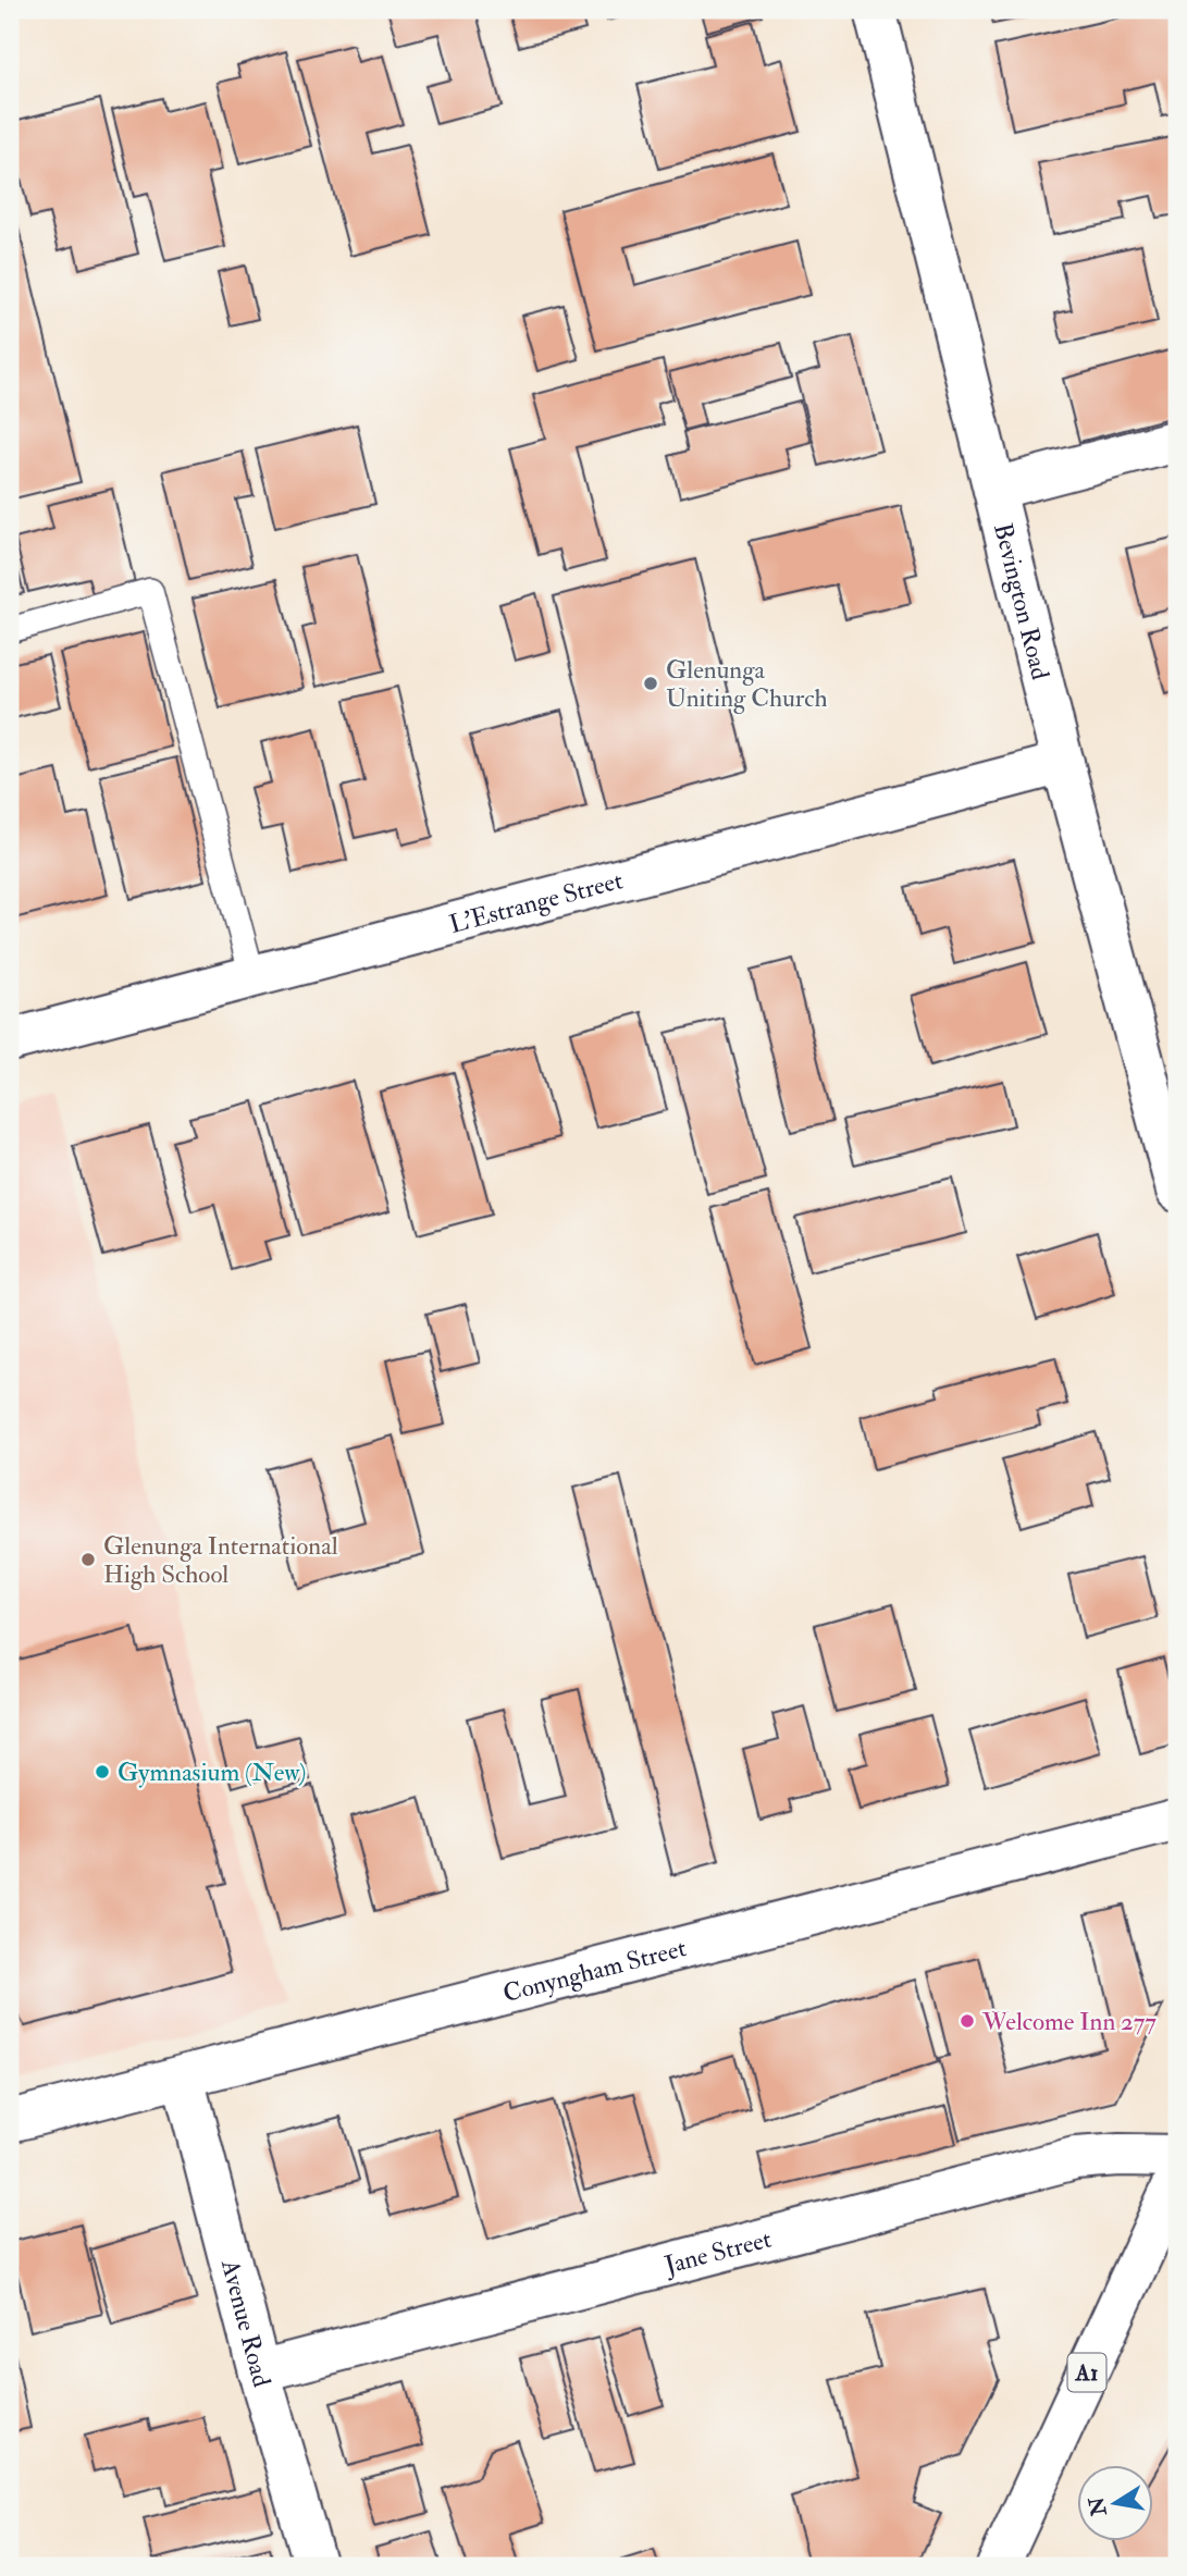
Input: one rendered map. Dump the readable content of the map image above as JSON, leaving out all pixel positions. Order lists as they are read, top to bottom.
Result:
{
  "streets": {
    "main road": [
      "Bevington Road",
      "L'Estrange Street",
      "Conyngham Street",
      "Jane Street",
      "Avenue Road",
      "A1"
    ]
  },
  "crossings": [
    ["Bevington Road", "L'Estrange Street"],
    ["Conyngham Street", "Avenue Road"],
    ["Jane Street", "Avenue Road"]
  ],
  "places": [
    "Glenunga Uniting Church",
    "Glenunga International High School",
    "Gymnasium (New)",
    "Welcome Inn 277"
  ],
  "north": "left"
}
